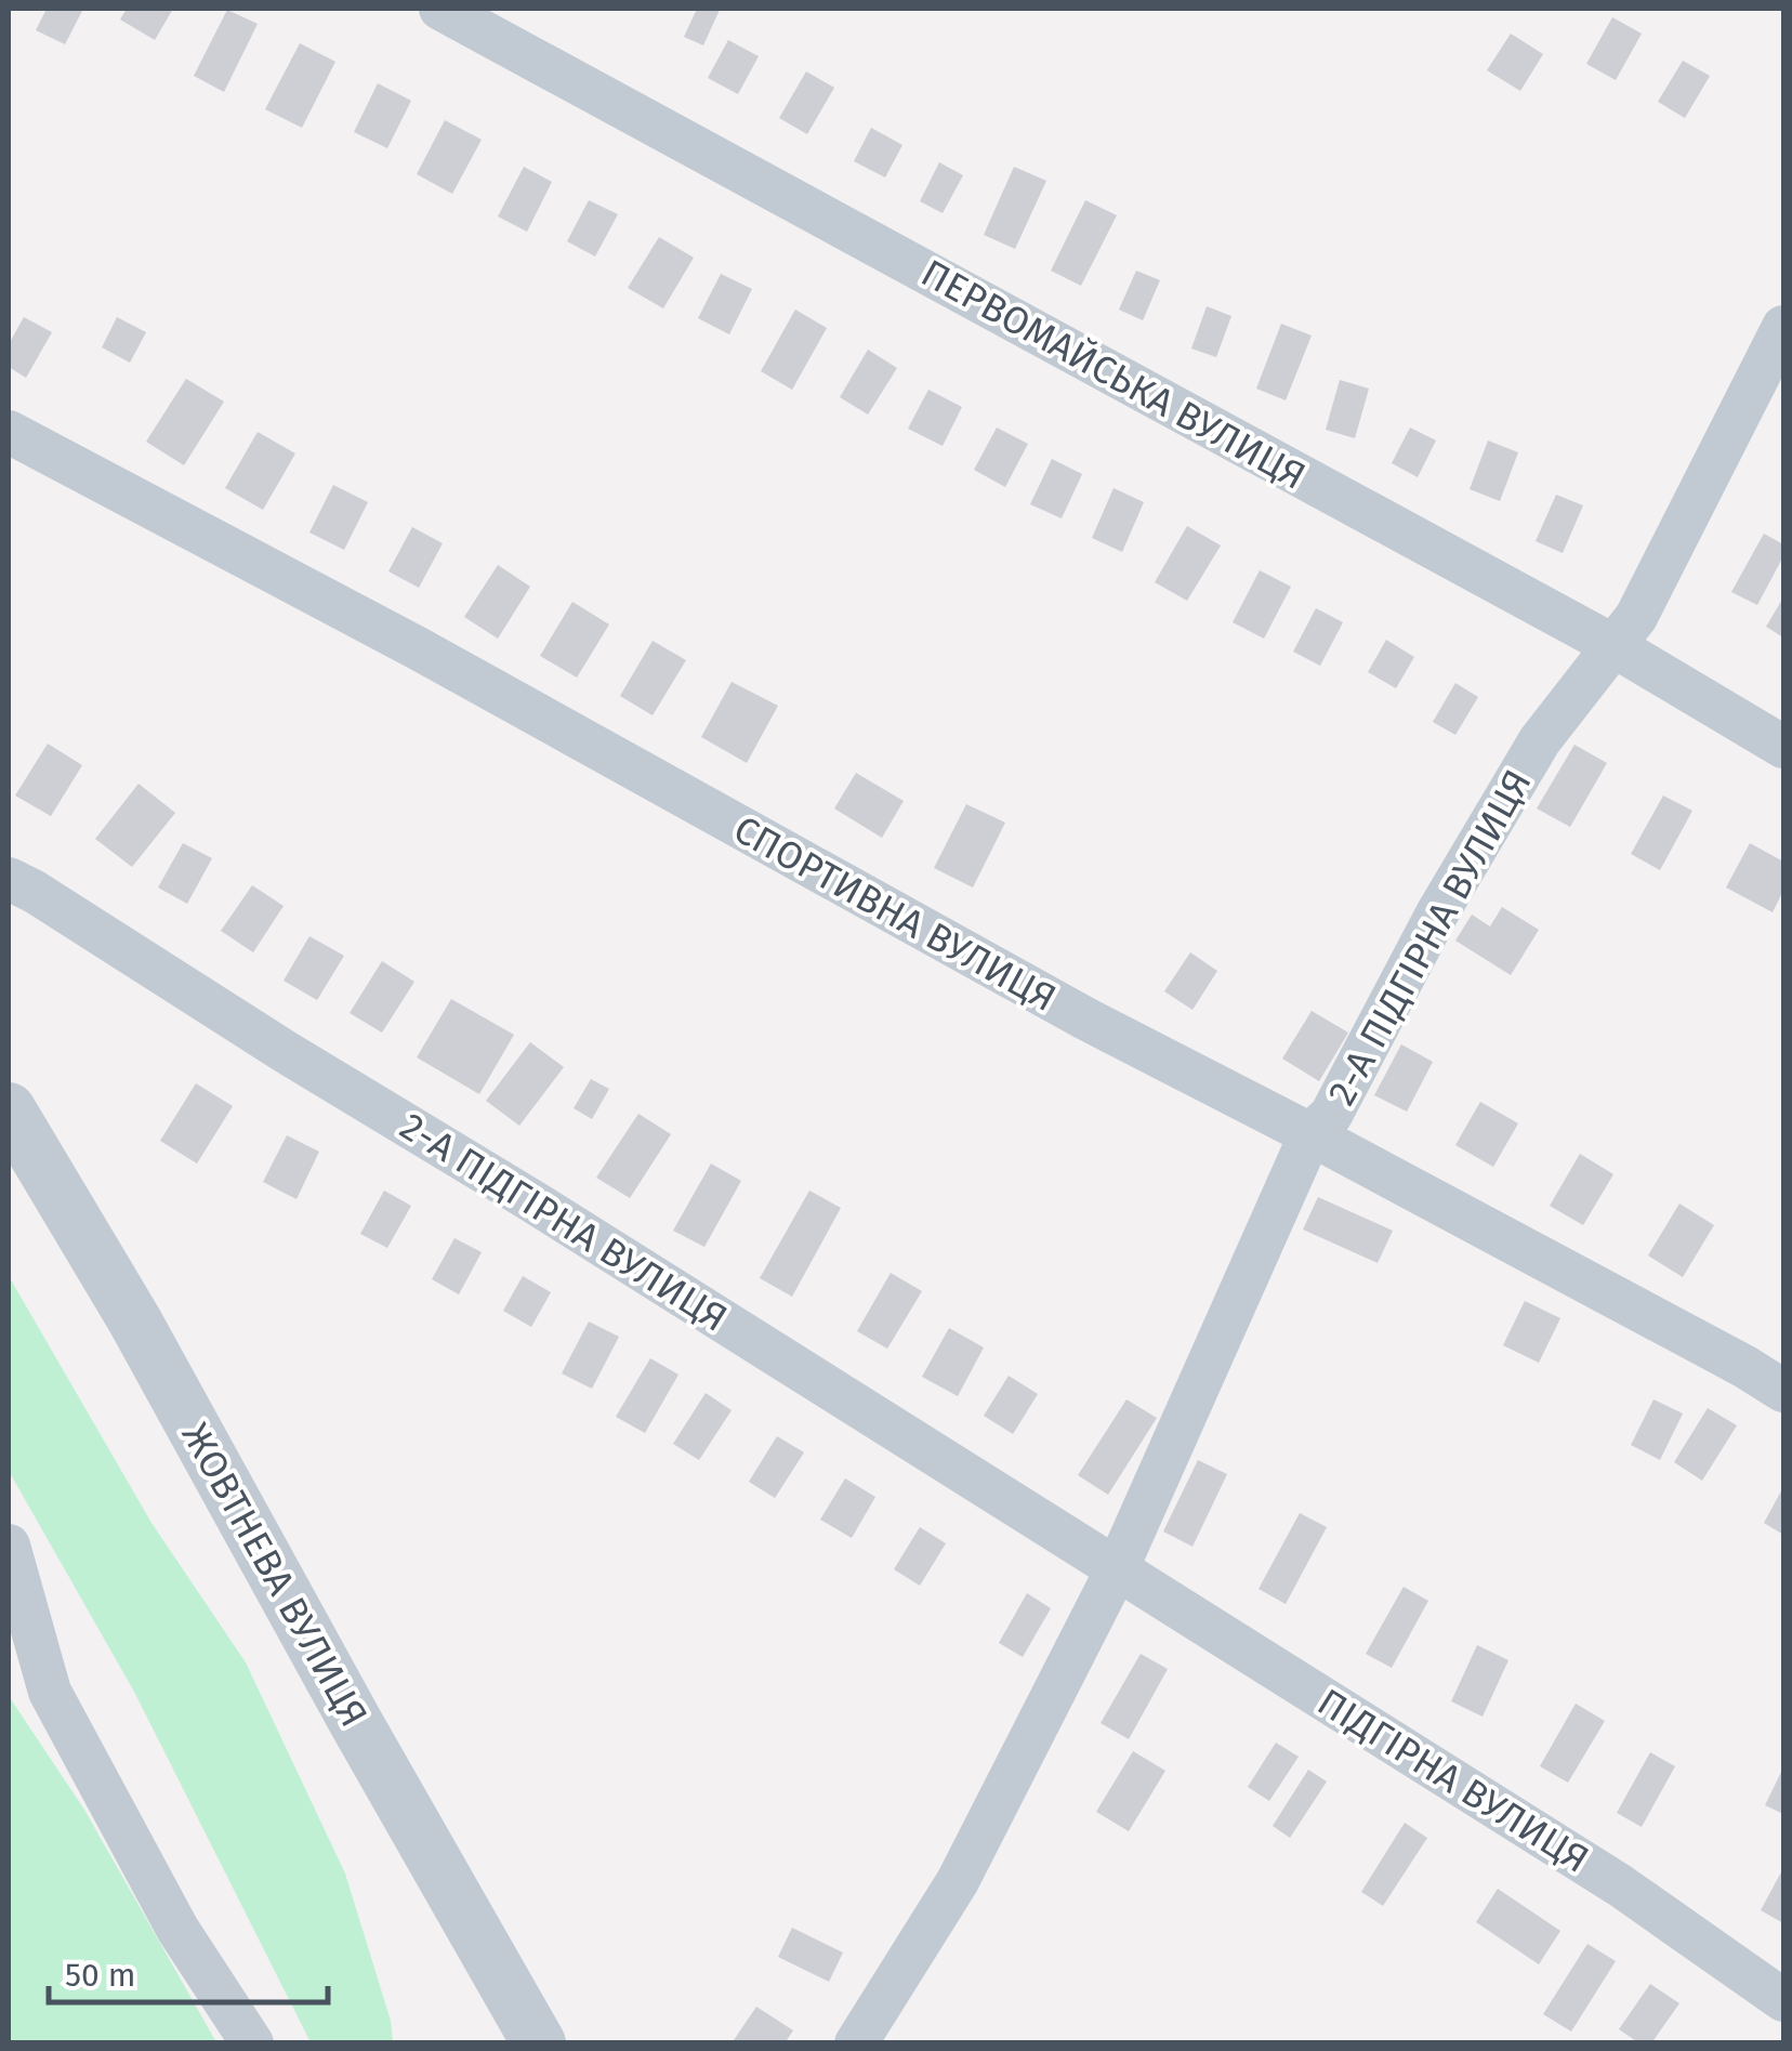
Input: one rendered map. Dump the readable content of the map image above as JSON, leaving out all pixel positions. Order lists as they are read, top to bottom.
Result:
{
  "streets": {
    "street": [
      "ПЕРВОМАЙСЬКА ВУЛИЦЯ",
      "СПОРТИВНА ВУЛИЦЯ",
      "2-А ПІДГІРНА ВУЛИЦЯ",
      "ЖОВТНЕВА ВУЛИЦЯ",
      "ПІДГІРНА ВУЛИЦЯ"
    ]
  },
  "crossings": [
    ["ПЕРВОМАЙСЬКА ВУЛИЦЯ", "2-А ПІДГІРНА ВУЛИЦЯ"],
    ["СПОРТИВНА ВУЛИЦЯ", "2-А ПІДГІРНА ВУЛИЦЯ"],
    ["2-А ПІДГІРНА ВУЛИЦЯ", "ПІДГІРНА ВУЛИЦЯ"]
  ],
  "scale_bar": "50 m"
}
